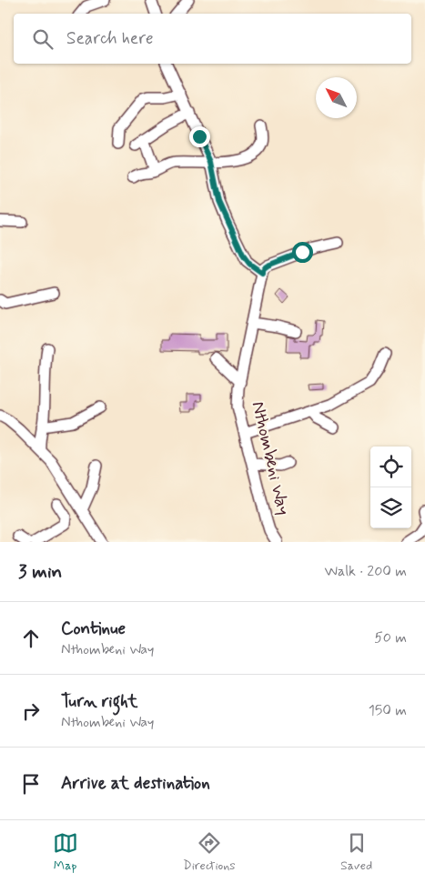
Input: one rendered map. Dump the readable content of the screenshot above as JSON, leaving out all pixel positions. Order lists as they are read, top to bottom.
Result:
{
  "streets": {
    "street": ["Nthombeni Way"]
  },
  "north": "top left",
  "page": {
    "search": "Search here",
    "heading": ["3 min", "Walk · 200 m"],
    "list": [
      ["Continue", "Nthombeni Way", "50 m"],
      ["Turn right", "Nthombeni Way", "150 m"],
      "Arrive at destination"
    ],
    "nav": ["Map", "Directions", "Saved"]
  }
}
